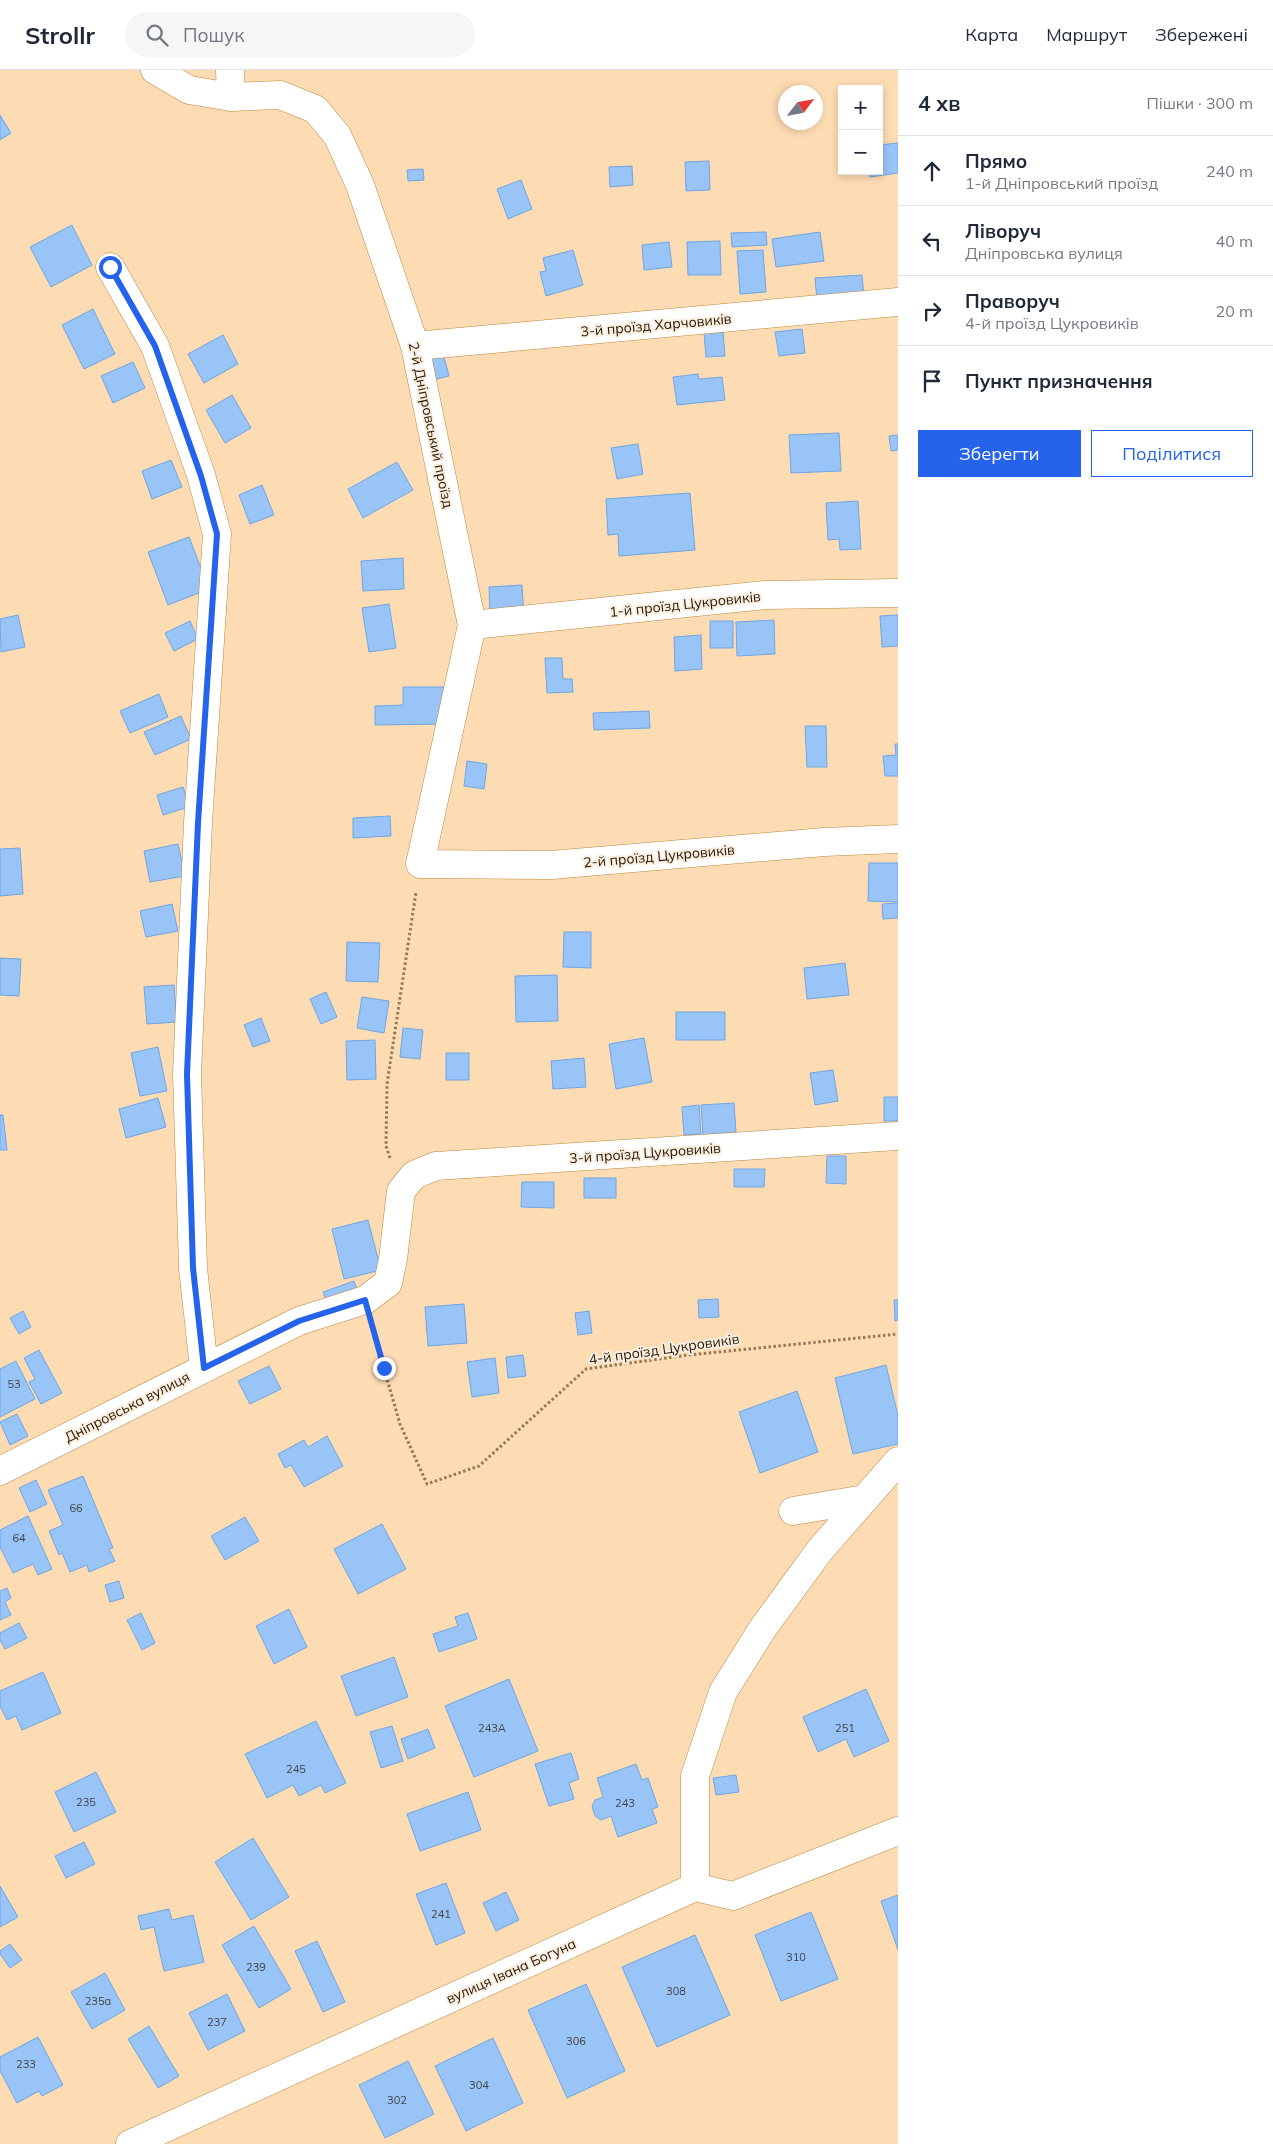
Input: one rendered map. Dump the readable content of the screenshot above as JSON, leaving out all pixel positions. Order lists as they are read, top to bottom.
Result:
{
  "streets": {
    "street": [
      "3-й проїзд Харчовиків",
      "2-й Дніпровський проїзд",
      "1-й проїзд Цукровиків",
      "2-й проїзд Цукровиків",
      "3-й проїзд Цукровиків",
      "Дніпровська вулиця",
      "вулиця Івана Богуна"
    ],
    "path": ["4-й проїзд Цукровиків"]
  },
  "crossings": [
    ["3-й проїзд Харчовиків", "2-й Дніпровський проїзд"],
    ["2-й Дніпровський проїзд", "1-й проїзд Цукровиків"],
    ["2-й Дніпровський проїзд", "2-й проїзд Цукровиків"],
    ["3-й проїзд Цукровиків", "Дніпровська вулиця"],
    ["4-й проїзд Цукровиків", "Дніпровська вулиця"]
  ],
  "house_numbers": [
    "53",
    "66",
    "64",
    "243А",
    "251",
    "245",
    "235",
    "243",
    "241",
    "310",
    "239",
    "308",
    "235а",
    "237",
    "306",
    "233",
    "304",
    "302"
  ],
  "north": "top right",
  "page": {
    "header": "Strollr",
    "search": "Пошук",
    "nav": ["Карта", "Маршрут", "Збережені"],
    "heading": ["4 хв", "Пішки · 300 m"],
    "map_buttons": ["+", "−"],
    "list": [
      ["Прямо", "1-й Дніпровський проїзд", "240 m"],
      ["Ліворуч", "Дніпровська вулиця", "40 m"],
      ["Праворуч", "4-й проїзд Цукровиків", "20 m"],
      "Пункт призначення"
    ],
    "buttons": ["Зберегти", "Поділитися"]
  }
}
